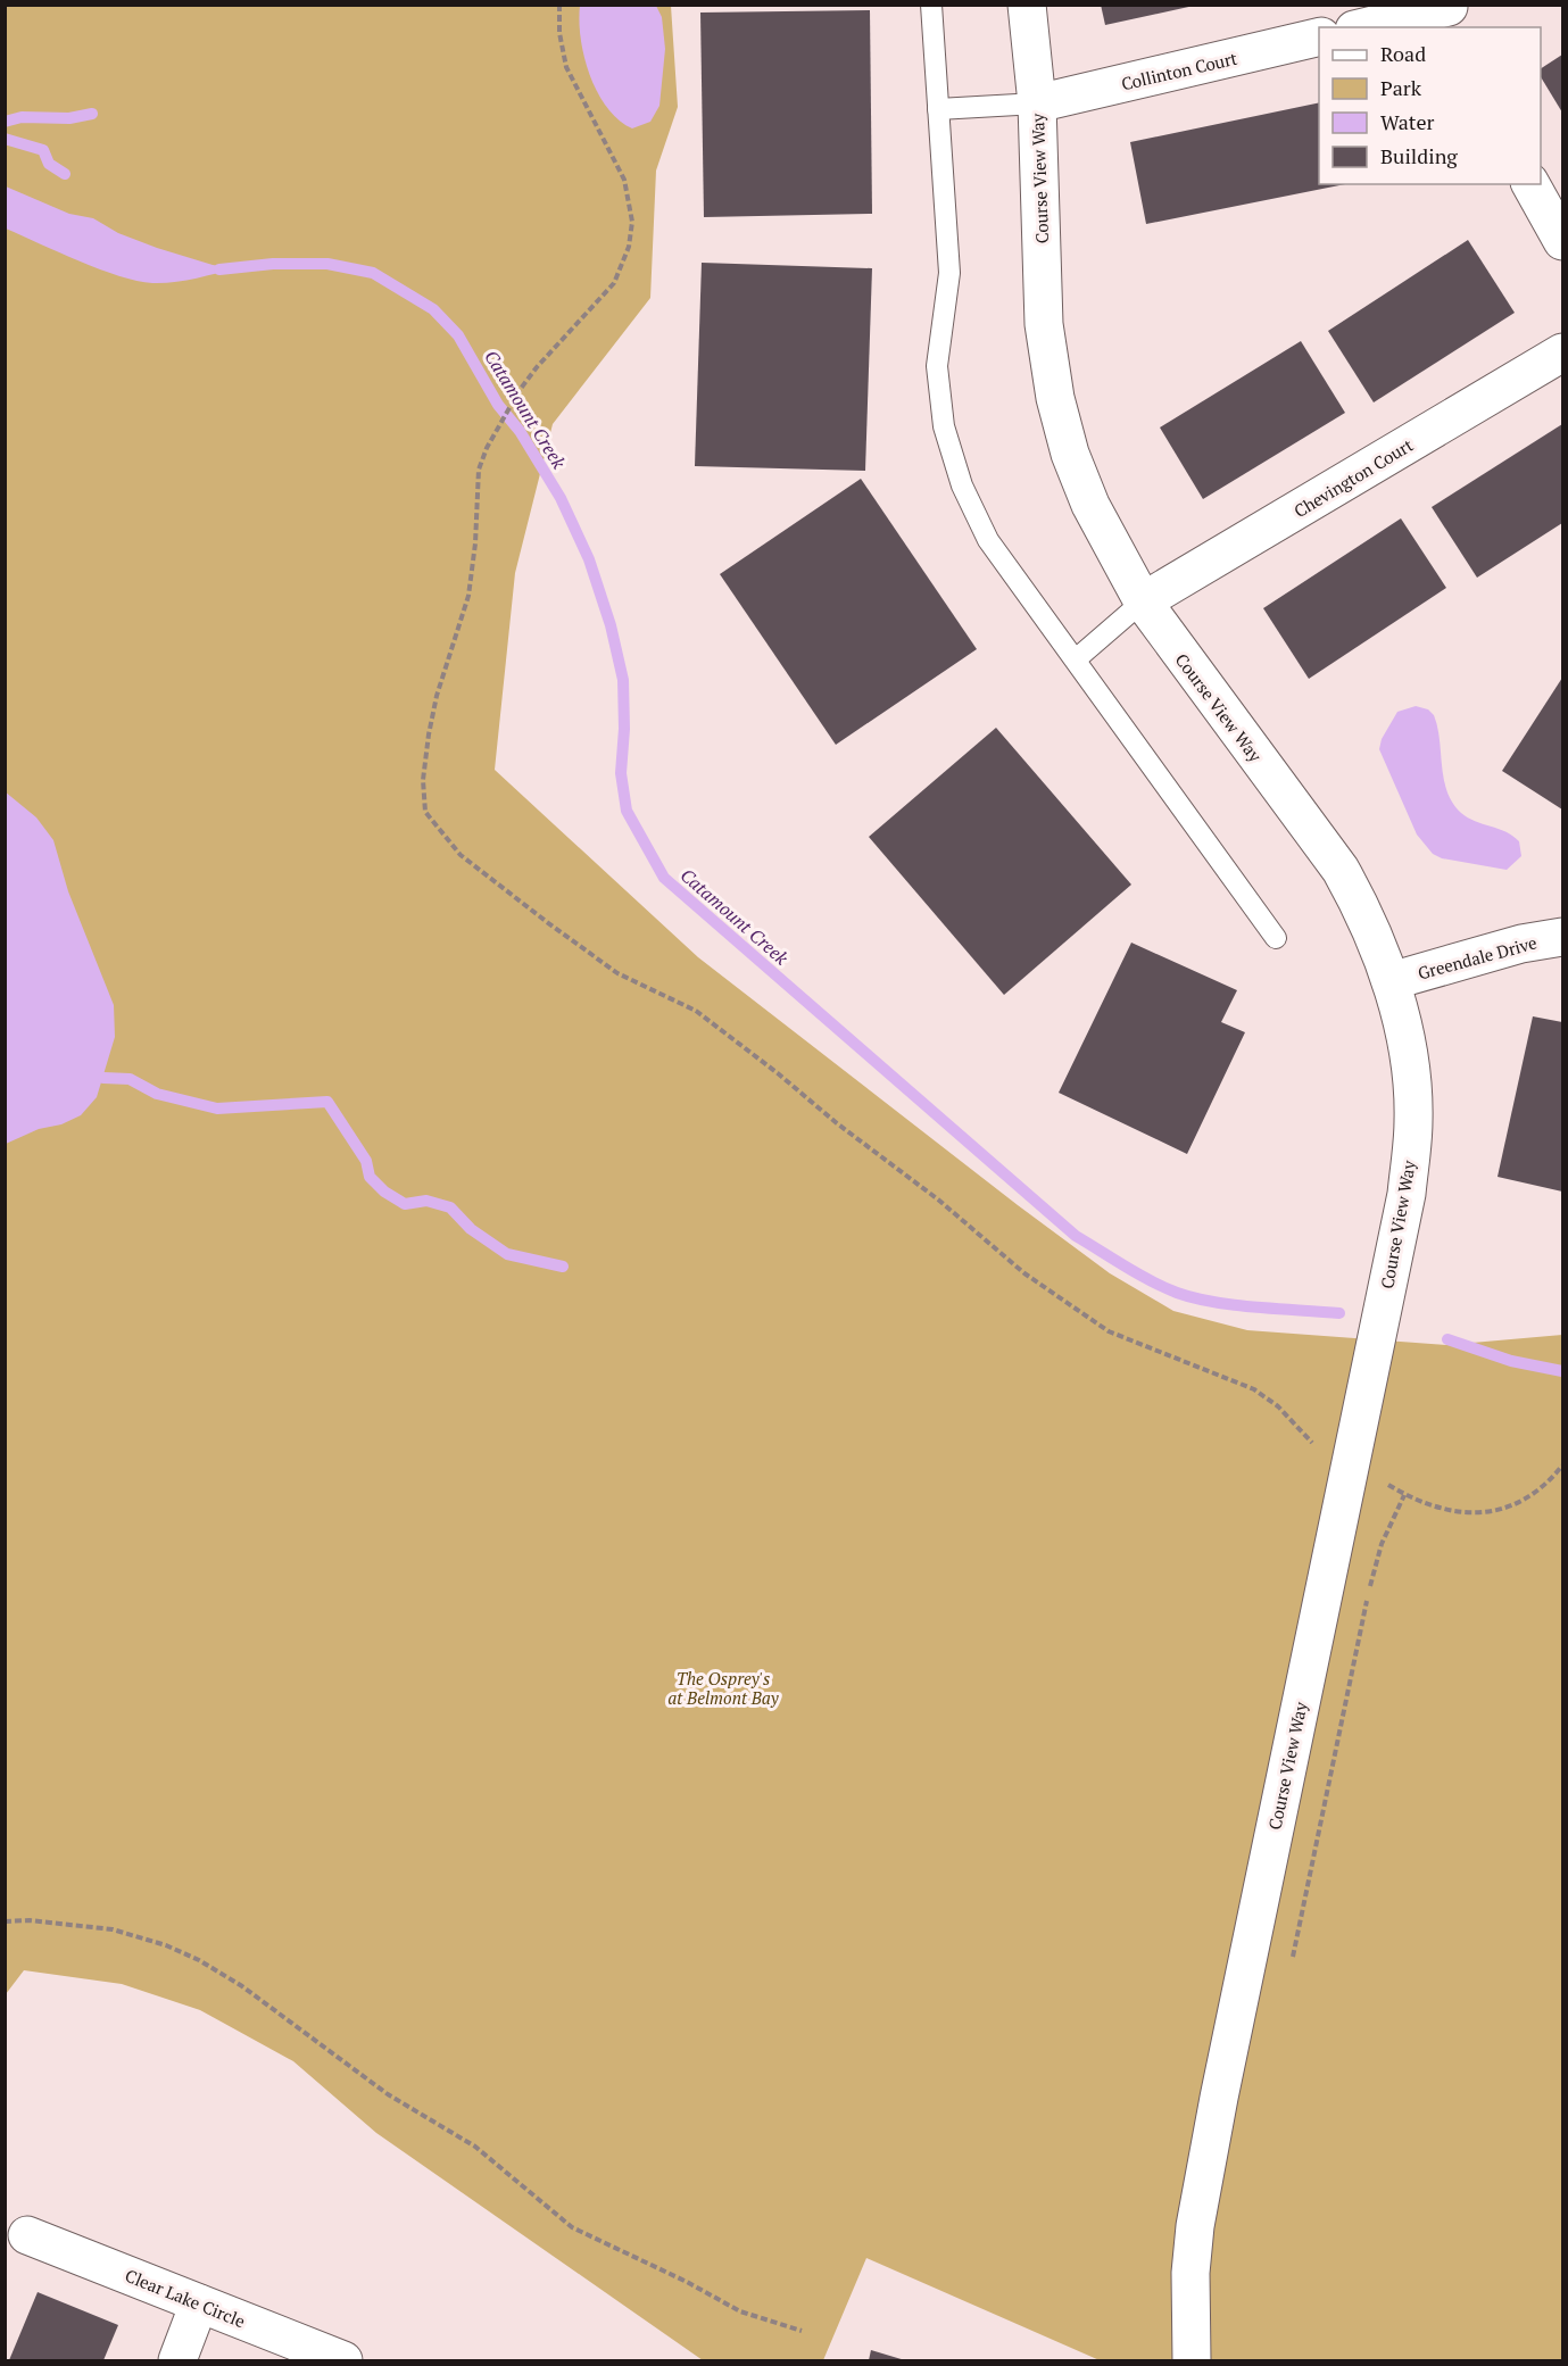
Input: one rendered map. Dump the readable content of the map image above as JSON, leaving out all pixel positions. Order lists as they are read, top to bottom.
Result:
{
  "streets": {
    "street": [
      "Collinton Court",
      "Course View Way",
      "Chevington Court",
      "Greendale Drive",
      "Clear Lake Circle"
    ]
  },
  "crossings": [
    ["Collinton Court", "Course View Way"],
    ["Course View Way", "Chevington Court"],
    ["Course View Way", "Greendale Drive"]
  ],
  "water": ["Catamount Creek"],
  "parks": ["The Osprey's at Belmont Bay"],
  "legend": [
    "Road",
    "Park",
    "Water",
    "Building"
  ]
}
